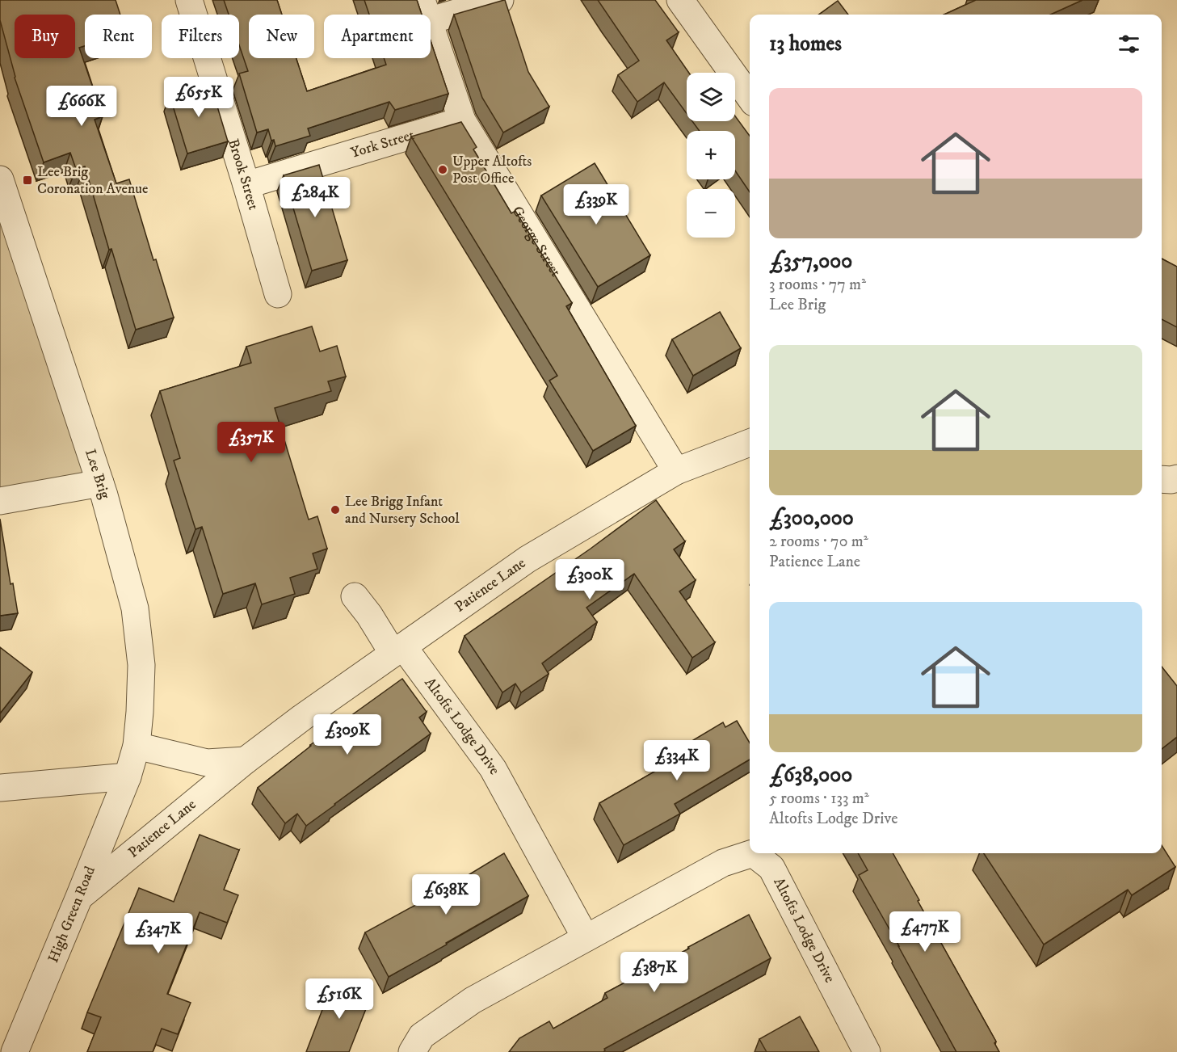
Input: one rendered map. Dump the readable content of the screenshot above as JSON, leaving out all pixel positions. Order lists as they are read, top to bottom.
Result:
{
  "streets": {
    "street": [
      "York Street",
      "Brook Street",
      "George Street",
      "Lee Brig",
      "Patience Lane",
      "Altofts Lodge Drive",
      "High Green Road"
    ]
  },
  "crossings": [
    ["York Street", "Brook Street"],
    ["York Street", "George Street"],
    ["George Street", "Patience Lane"],
    ["Lee Brig", "High Green Road"],
    ["Patience Lane", "Altofts Lodge Drive"],
    ["Patience Lane", "High Green Road"]
  ],
  "places": {
    "other": ["Upper Altofts Post Office", "Lee Brigg Infant and Nursery School"],
    "transit": ["Lee Brig Coronation Avenue"]
  },
  "page": {
    "chip": [
      "Buy",
      "Rent",
      "Filters",
      "New",
      "Apartment"
    ],
    "heading": "13 homes",
    "map_buttons": ["+", "−"],
    "list": [
      {
        "name": "£357,000",
        "note": "3 rooms · 77 m² · Lee Brig"
      },
      {
        "name": "£300,000",
        "note": "2 rooms · 70 m² · Patience Lane"
      },
      {
        "name": "£638,000",
        "note": "5 rooms · 133 m² · Altofts Lodge Drive"
      }
    ],
    "price": [
      "£655K",
      "£666K",
      "£284K",
      "£339K",
      "£357K",
      "£300K",
      "£309K",
      "£334K",
      "£638K",
      "£477K",
      "£347K",
      "£387K",
      "£516K"
    ]
  }
}
